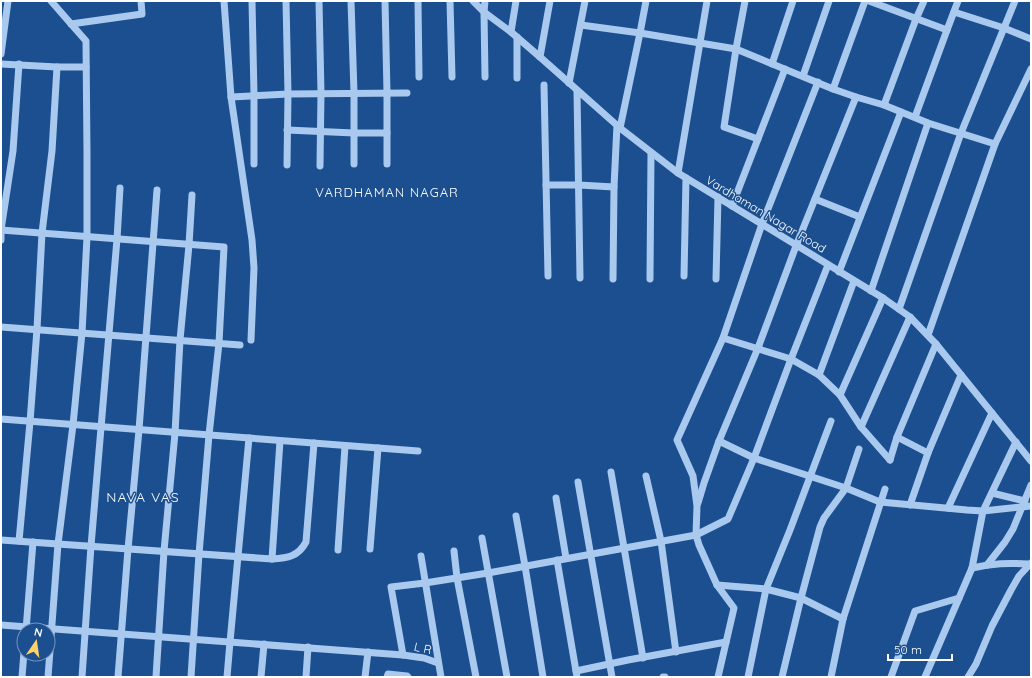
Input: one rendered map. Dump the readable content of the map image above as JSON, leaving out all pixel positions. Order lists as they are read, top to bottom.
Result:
{
  "streets": {
    "street": ["Vardhaman Nagar Road", "L R"]
  },
  "districts": ["VARDHAMAN NAGAR", "NAVA VAS"],
  "scale_bar": "50 m",
  "north": "top"
}
